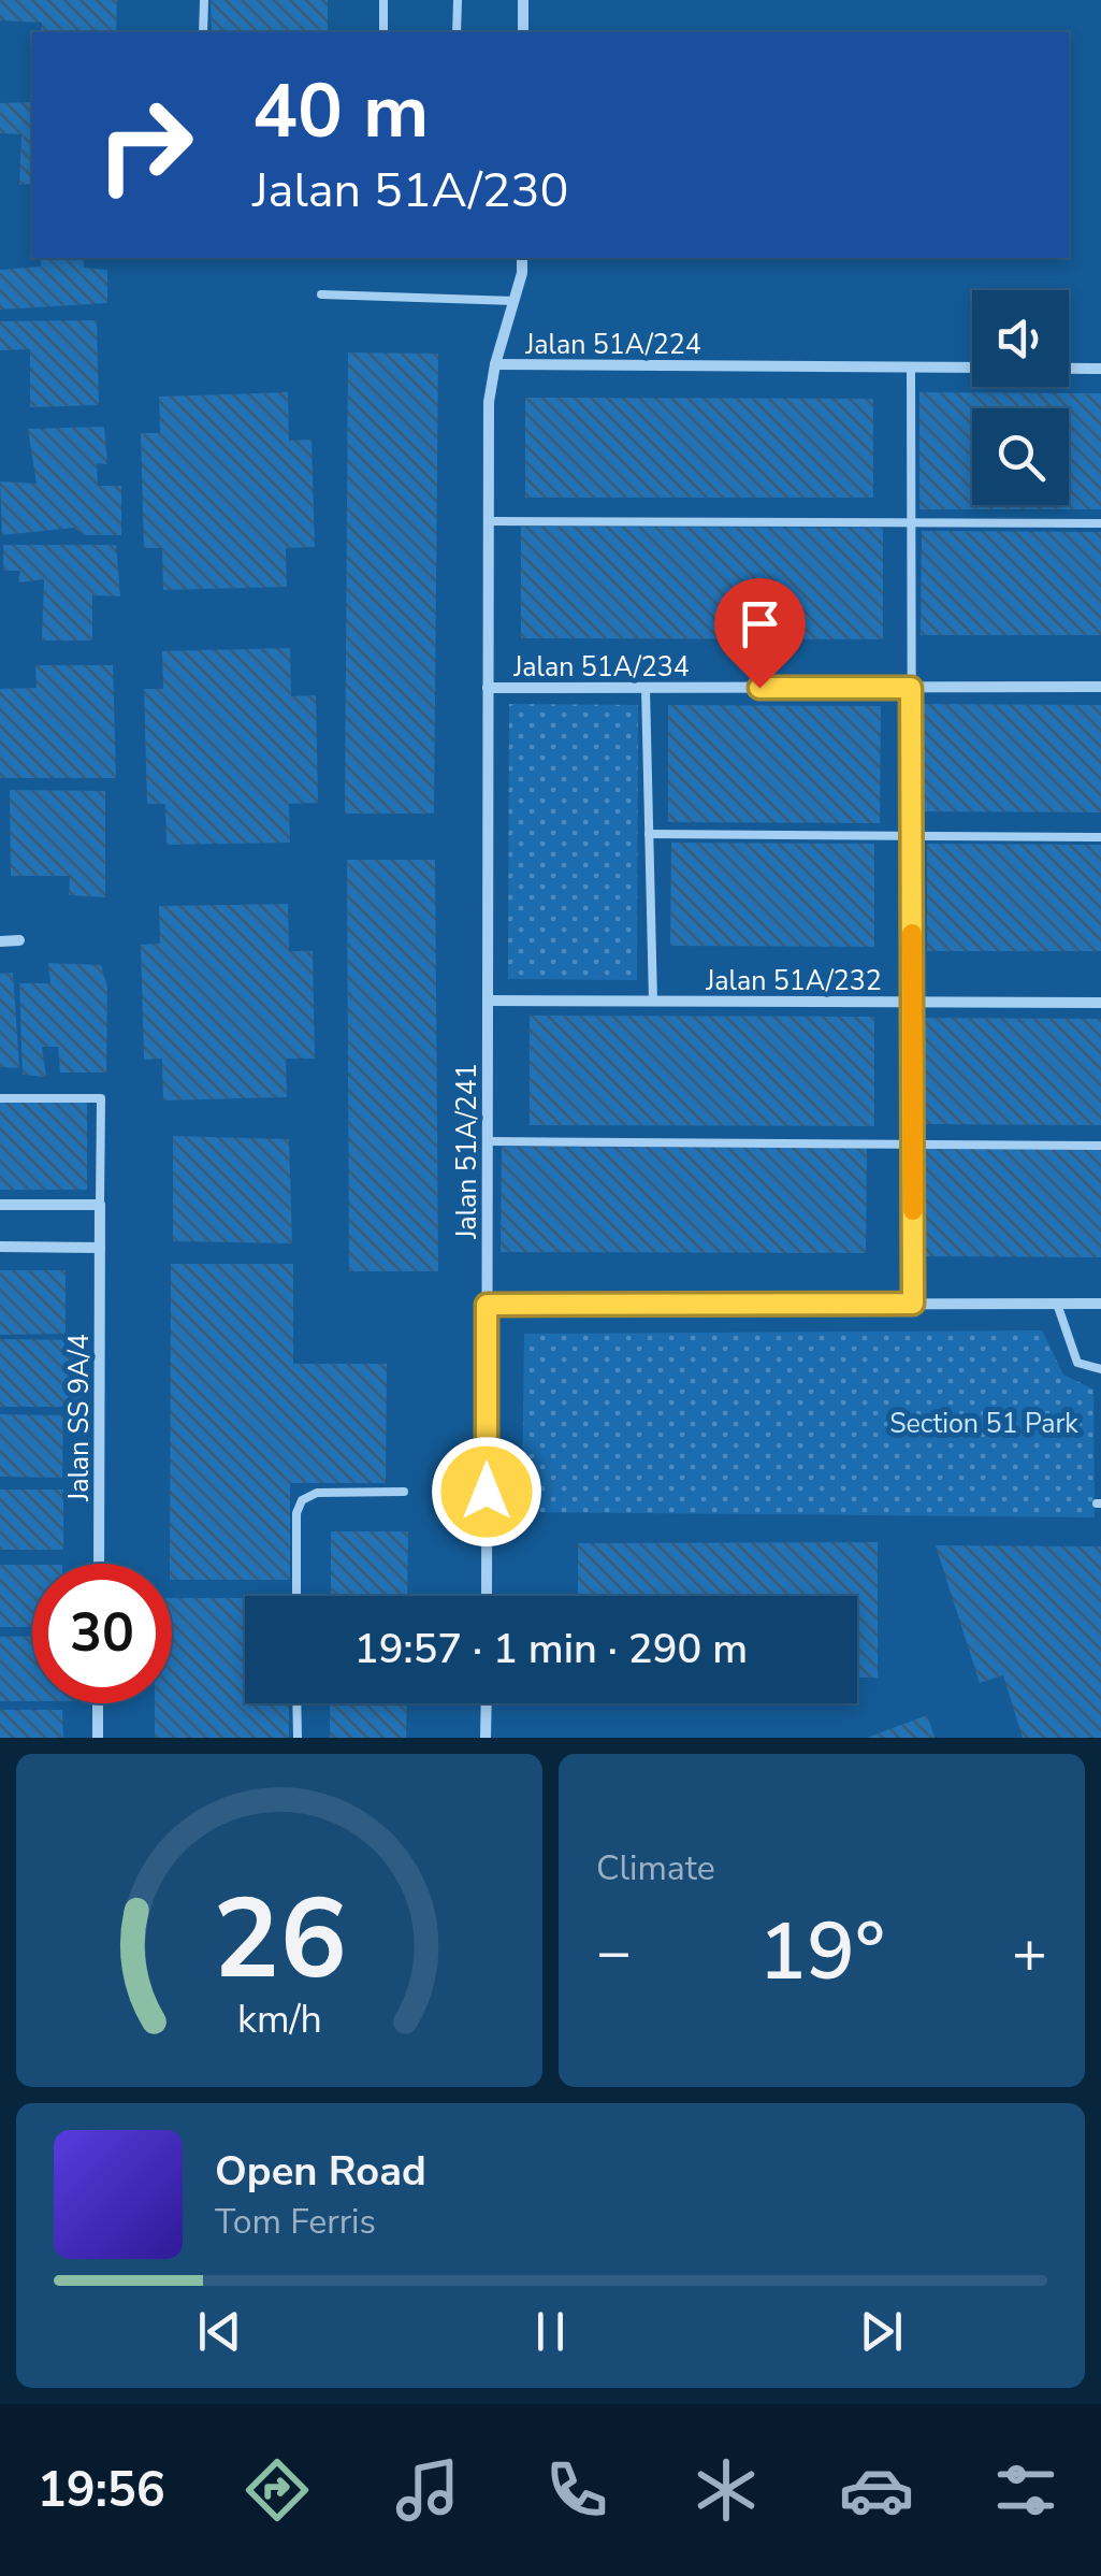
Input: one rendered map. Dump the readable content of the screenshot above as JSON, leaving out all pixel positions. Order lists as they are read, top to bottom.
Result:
{
  "streets": {
    "street": [
      "Jalan 51A/224",
      "Jalan 51A/234",
      "Jalan 51A/232",
      "Jalan 51A/241",
      "Jalan SS 9A/4"
    ]
  },
  "crossings": [
    ["Jalan 51A/224", "Jalan 51A/234"],
    ["Jalan 51A/224", "Jalan 51A/241"],
    ["Jalan 51A/234", "Jalan 51A/241"],
    ["Jalan 51A/232", "Jalan 51A/241"]
  ],
  "parks": ["Section 51 Park"],
  "page": {
    "turn": ["40 m", "Jalan 51A/230"],
    "limit": "30",
    "trip": "19:57 · 1 min · 290 m",
    "tile": "Climate",
    "heat": ["−", "19°", "+"],
    "song": ["Open Road", "Tom Ferris"],
    "tabs": "19:56",
    "gauge": ["26", "km/h"]
  }
}
